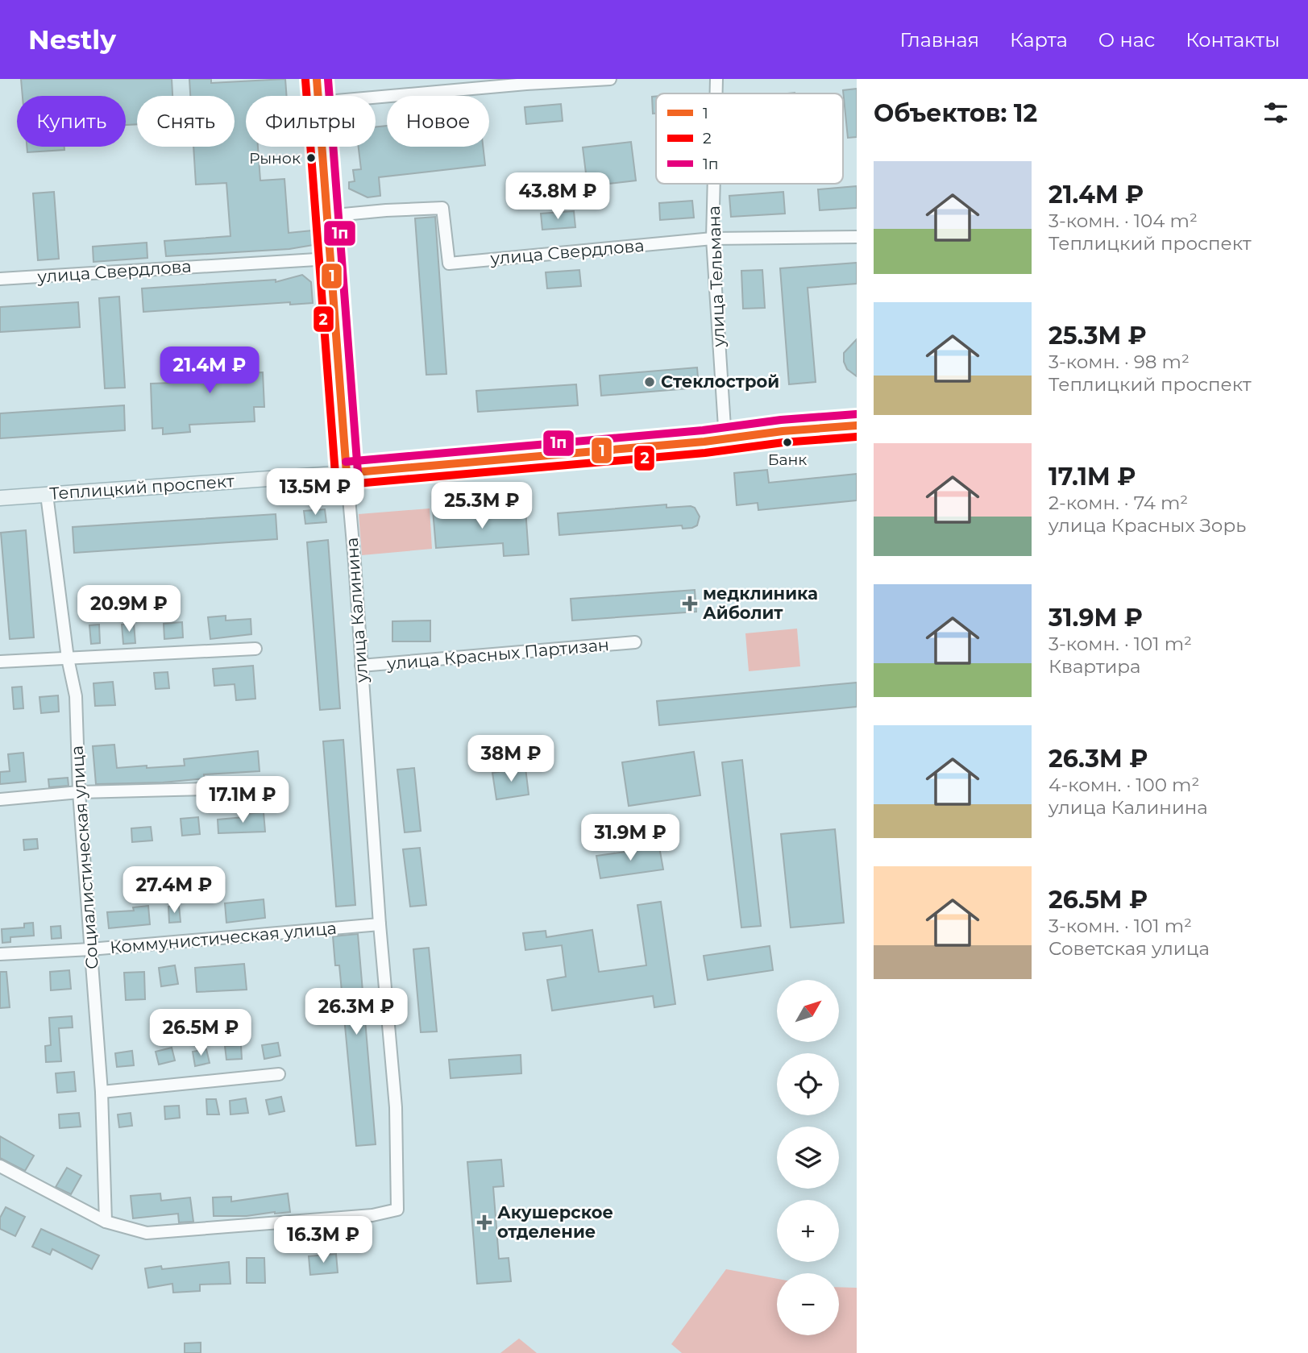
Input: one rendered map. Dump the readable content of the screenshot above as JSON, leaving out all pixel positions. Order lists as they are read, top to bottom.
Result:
{
  "streets": {
    "main road": ["Теплицкий проспект"],
    "street": [
      "улица Свердлова",
      "улица Тельмана",
      "улица Калинина",
      "улица Красных Партизан",
      "Социалистическая улица",
      "Коммунистическая улица"
    ]
  },
  "crossings": [
    ["улица Свердлова", "улица Тельмана"],
    ["улица Свердлова", "улица Калинина"],
    ["улица Тельмана", "Теплицкий проспект"],
    ["Теплицкий проспект", "улица Калинина"],
    ["Теплицкий проспект", "Социалистическая улица"],
    ["улица Калинина", "улица Красных Партизан"],
    ["улица Калинина", "Социалистическая улица"],
    ["улица Калинина", "Коммунистическая улица"],
    ["Социалистическая улица", "Коммунистическая улица"]
  ],
  "places": {
    "other": ["Рынок", "Стеклострой", "Банк"],
    "health": ["медклиника Айболит", "Акушерское отделение"]
  },
  "lines": ["transit line 1", "transit line 1п", "transit line 2"],
  "legend": ["1", "2", "1п"],
  "north": "top right",
  "page": {
    "header": "Nestly",
    "nav": [
      "Главная",
      "Карта",
      "О нас",
      "Контакты"
    ],
    "heading": "Объектов: 12",
    "chip": [
      "Купить",
      "Снять",
      "Фильтры",
      "Новое"
    ],
    "list": [
      {
        "name": "21.4M ₽",
        "note": "3-комн. · 104 m² · Теплицкий проспект"
      },
      {
        "name": "25.3M ₽",
        "note": "3-комн. · 98 m² · Теплицкий проспект"
      },
      {
        "name": "17.1M ₽",
        "note": "2-комн. · 74 m² · улица Красных Зорь"
      },
      {
        "name": "31.9M ₽",
        "note": "3-комн. · 101 m² · Квартира"
      },
      {
        "name": "26.3M ₽",
        "note": "4-комн. · 100 m² · улица Калинина"
      },
      {
        "name": "26.5M ₽",
        "note": "3-комн. · 101 m² · Советская улица"
      }
    ],
    "price": [
      "43.8M ₽",
      "21.4M ₽",
      "13.5M ₽",
      "25.3M ₽",
      "20.9M ₽",
      "38M ₽",
      "17.1M ₽",
      "31.9M ₽",
      "27.4M ₽",
      "26.3M ₽",
      "26.5M ₽",
      "16.3M ₽"
    ],
    "map_buttons": ["+", "−"]
  }
}
